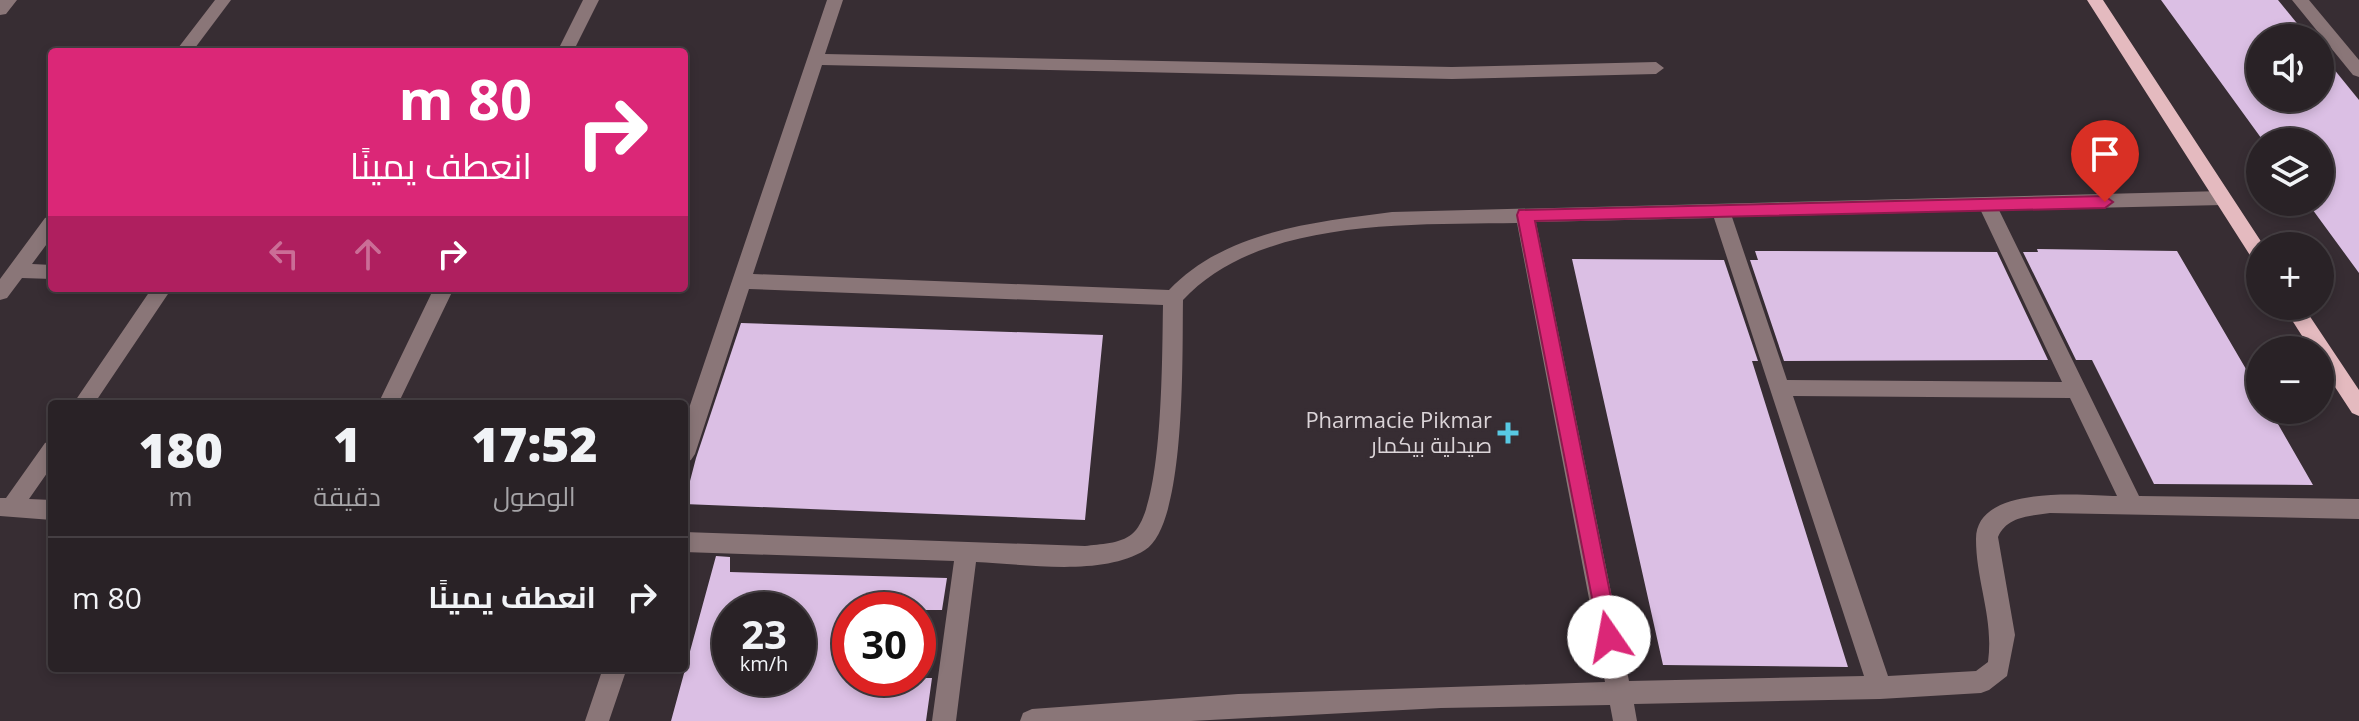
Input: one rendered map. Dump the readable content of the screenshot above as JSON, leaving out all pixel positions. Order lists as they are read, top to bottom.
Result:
{
  "places": {
    "health": ["Pharmacie Pikmar صيدلية بيكمار"]
  },
  "page": {
    "map_buttons": ["+", "−"],
    "turn": ["80 m", "انعطف يمينًا"],
    "eta": [
      "17:52",
      "الوصول",
      "1",
      "دقيقة",
      "180",
      "m"
    ],
    "list": [
      {
        "name": "انعطف يمينًا",
        "value": "80 m"
      }
    ],
    "speed": "23 km/h",
    "limit": "30"
  }
}
